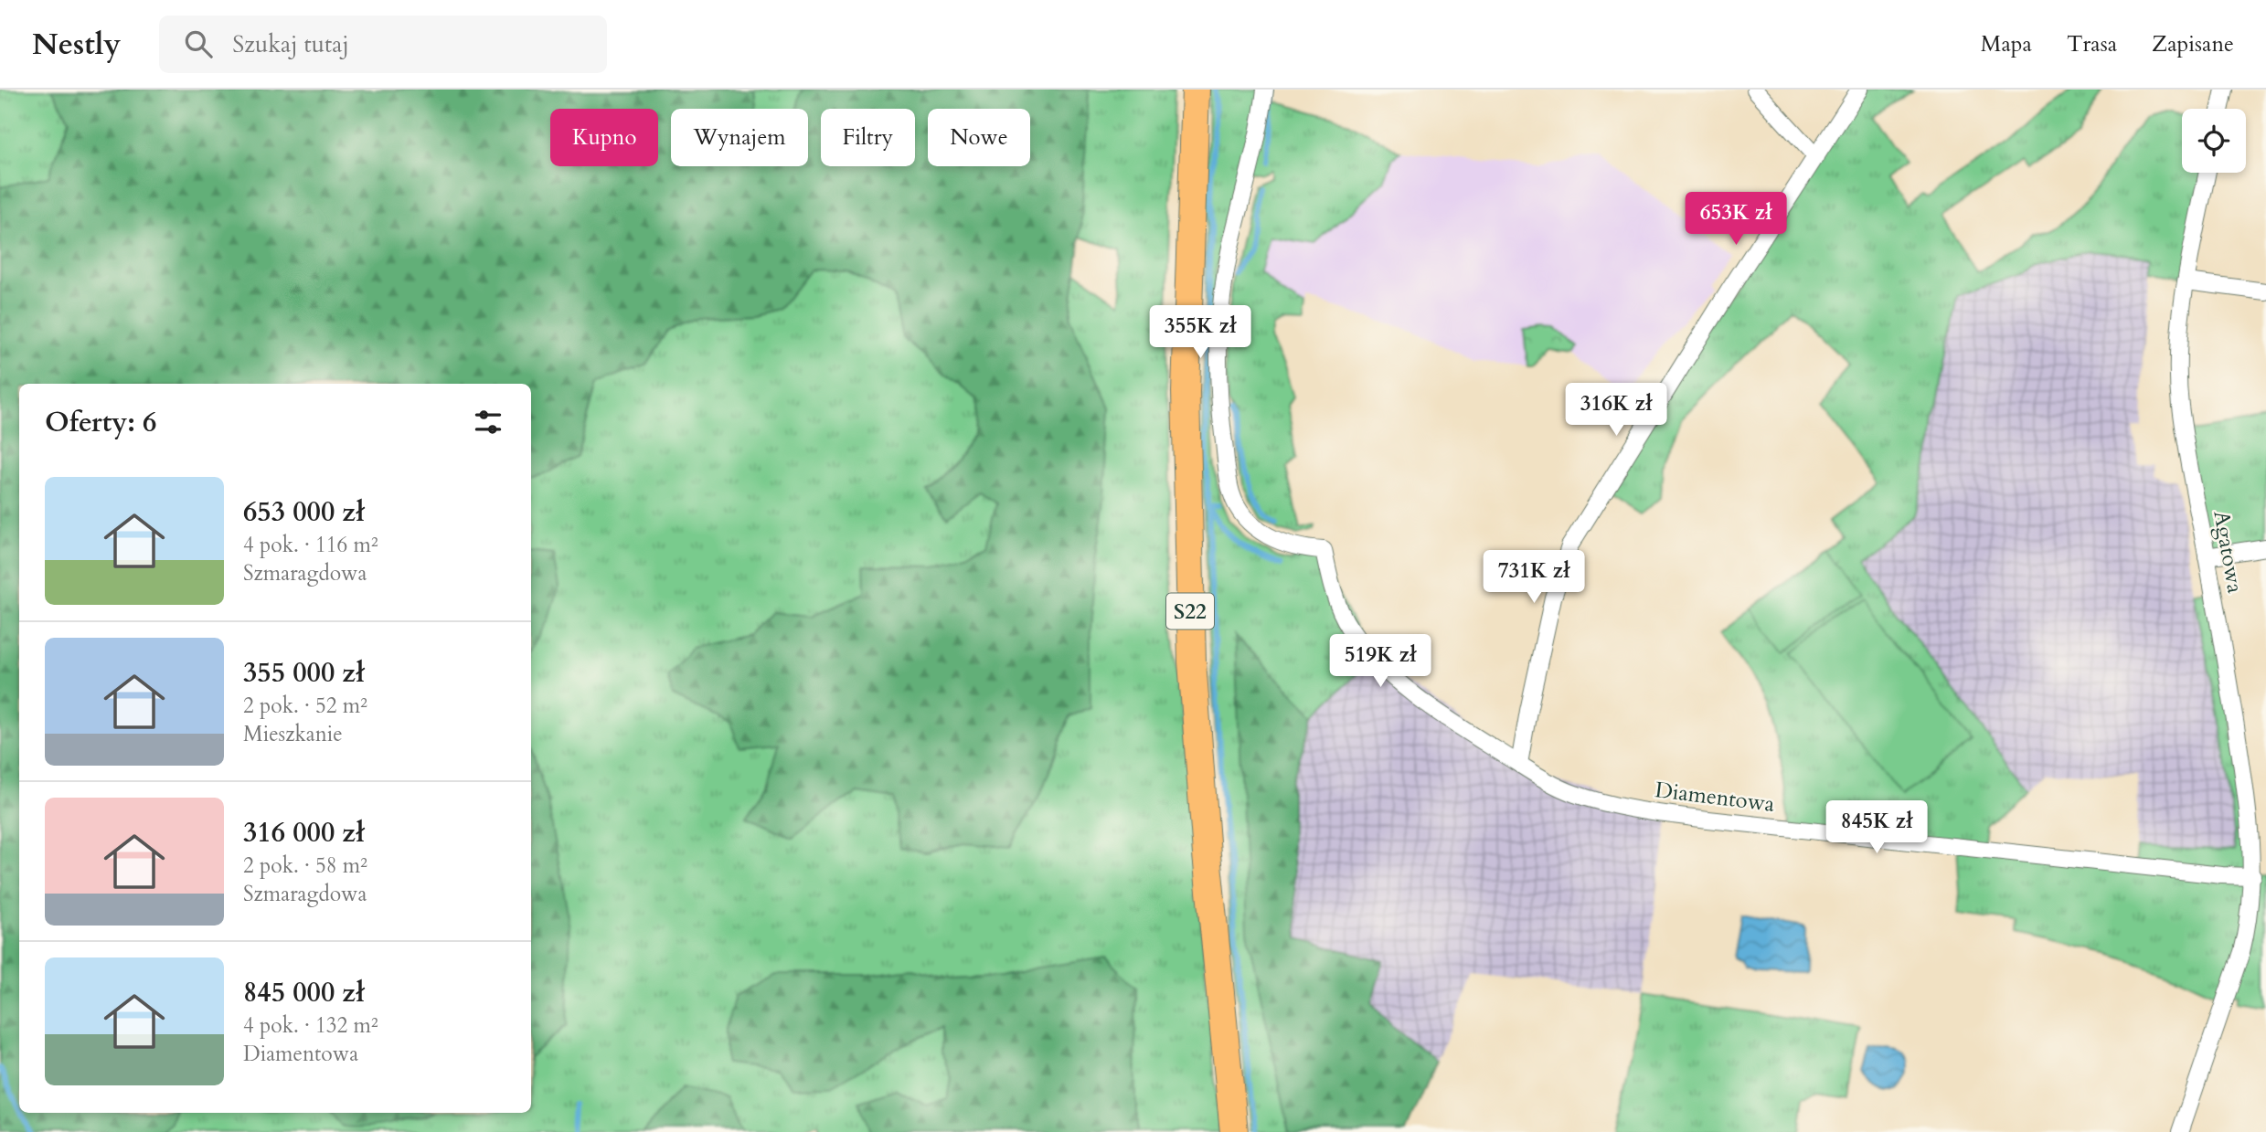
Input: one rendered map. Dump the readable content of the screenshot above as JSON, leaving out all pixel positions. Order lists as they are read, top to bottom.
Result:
{
  "streets": {
    "highway": ["S22"],
    "street": ["Agatowa", "Diamentowa"]
  },
  "crossings": [
    ["Agatowa", "Diamentowa"]
  ],
  "page": {
    "header": "Nestly",
    "search": "Szukaj tutaj",
    "nav": ["Mapa", "Trasa", "Zapisane"],
    "chip": [
      "Kupno",
      "Wynajem",
      "Filtry",
      "Nowe"
    ],
    "price": [
      "653K zł",
      "355K zł",
      "316K zł",
      "731K zł",
      "519K zł",
      "845K zł"
    ],
    "heading": "Oferty: 6",
    "list": [
      {
        "name": "653 000 zł",
        "note": "4 pok. · 116 m² · Szmaragdowa"
      },
      {
        "name": "355 000 zł",
        "note": "2 pok. · 52 m² · Mieszkanie"
      },
      {
        "name": "316 000 zł",
        "note": "2 pok. · 58 m² · Szmaragdowa"
      },
      {
        "name": "845 000 zł",
        "note": "4 pok. · 132 m² · Diamentowa"
      }
    ]
  }
}
